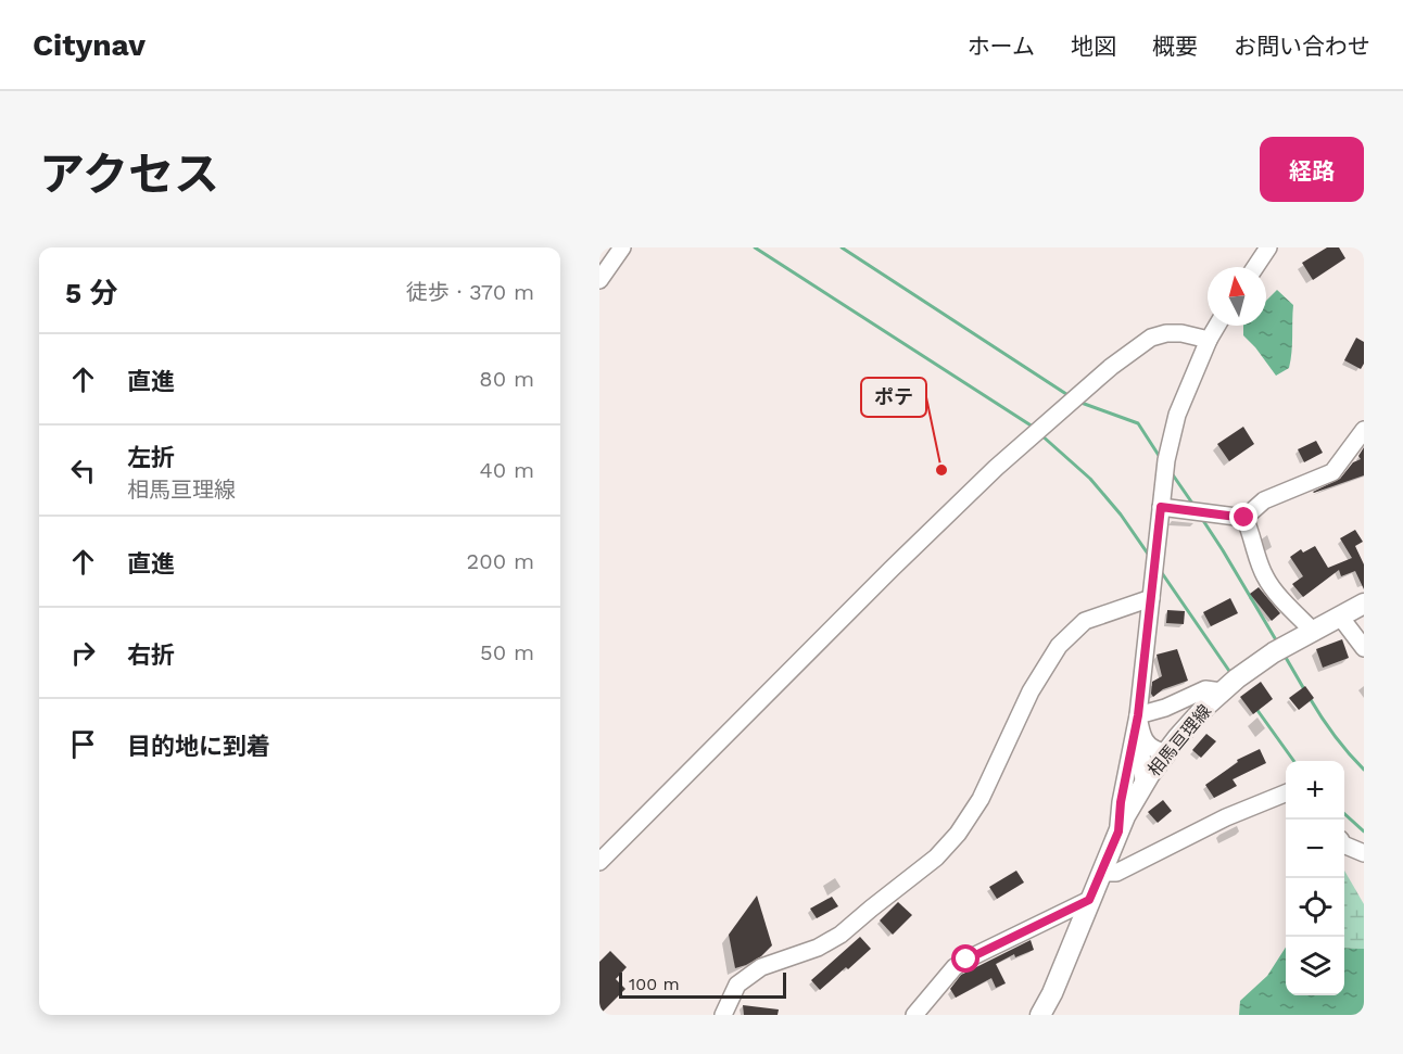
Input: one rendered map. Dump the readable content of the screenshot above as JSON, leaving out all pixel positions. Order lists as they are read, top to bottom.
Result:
{
  "streets": {
    "main road": ["相馬亘理線"]
  },
  "places": ["ポテ"],
  "scale_bar": "100 m",
  "north": "top",
  "page": {
    "header": "Citynav",
    "nav": [
      "ホーム",
      "地図",
      "概要",
      "お問い合わせ"
    ],
    "title": "アクセス",
    "buttons": "経路",
    "heading": ["5 分", "徒歩 · 370 m"],
    "list": [
      ["直進", "80 m"],
      ["左折", "相馬亘理線", "40 m"],
      ["直進", "200 m"],
      ["右折", "50 m"],
      "目的地に到着"
    ],
    "map_buttons": ["+", "−"],
    "scale": "100 m"
  }
}
